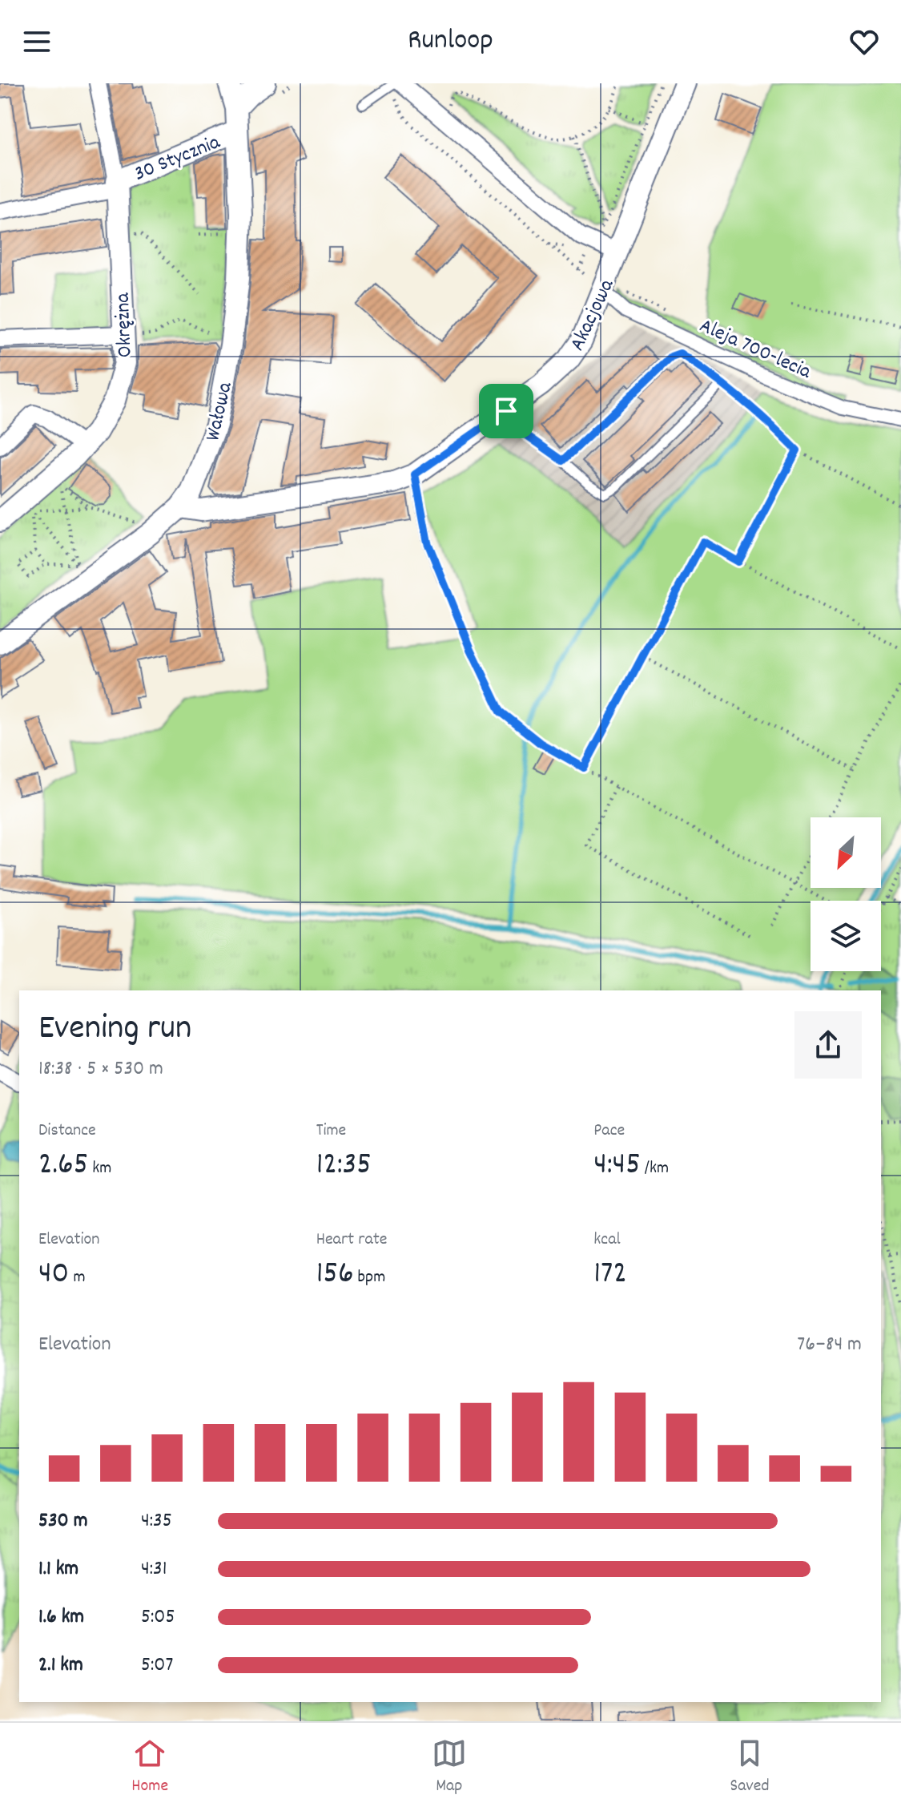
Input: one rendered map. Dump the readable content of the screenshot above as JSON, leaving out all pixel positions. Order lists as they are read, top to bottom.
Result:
{
  "streets": {
    "street": [
      "30 Stycznia",
      "Akacjowa",
      "Okrężna",
      "Aleja 700-lecia",
      "Wałowa"
    ]
  },
  "crossings": [
    ["30 Stycznia", "Okrężna"],
    ["30 Stycznia", "Wałowa"],
    ["Akacjowa", "Aleja 700-lecia"],
    ["Akacjowa", "Wałowa"]
  ],
  "north": "bottom left",
  "page": {
    "header": "Runloop",
    "heading": ["Evening run", "18:38 · 5 × 530 m"],
    "stats": [
      ["Distance", "2.65 km"],
      ["Time", "12:35"],
      ["Pace", "4:45 /km"],
      ["Elevation", "40 m"],
      ["Heart rate", "156 bpm"],
      ["kcal", "172"]
    ],
    "chart": ["Elevation", "76–84 m"],
    "list": [
      {
        "name": "530 m",
        "note": "4:35"
      },
      {
        "name": "1.1 km",
        "note": "4:31"
      },
      {
        "name": "1.6 km",
        "note": "5:05"
      },
      {
        "name": "2.1 km",
        "note": "5:07"
      }
    ],
    "tabs": ["Home", "Map", "Saved"]
  }
}
